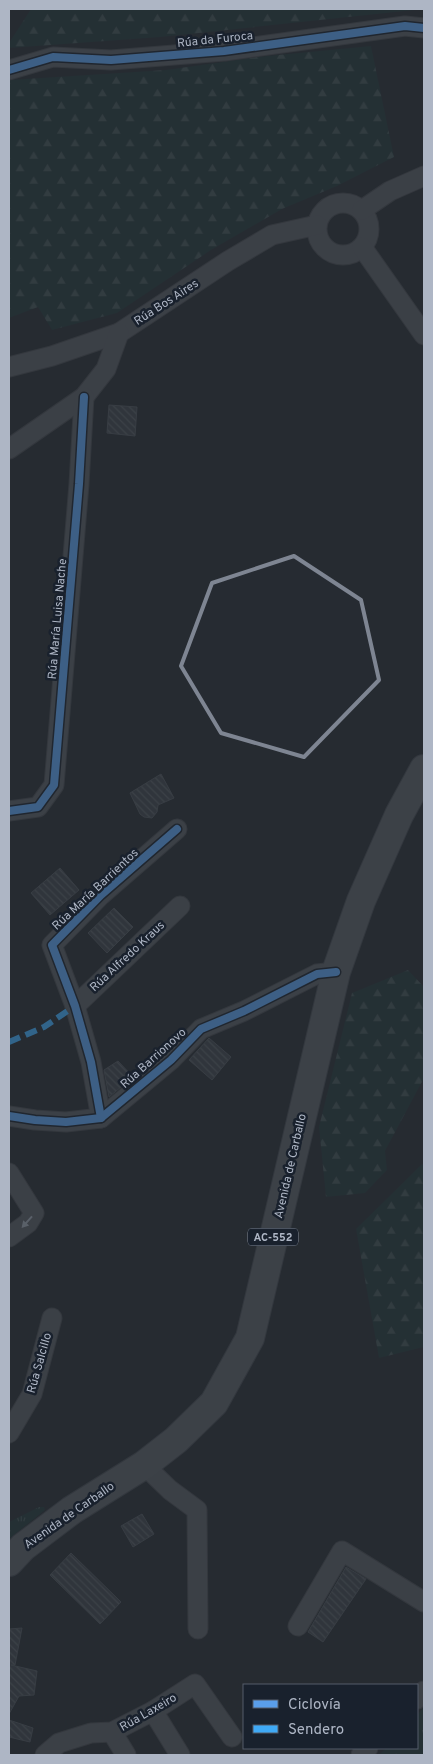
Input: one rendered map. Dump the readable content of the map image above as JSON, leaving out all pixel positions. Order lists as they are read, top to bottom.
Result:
{
  "streets": {
    "main road": ["Avenida de Carballo", "AC-552"],
    "street": [
      "Rúa da Furoca",
      "Rúa Bos Aires",
      "Rúa María Luisa Nache",
      "Rúa María Barrientos",
      "Rúa Alfredo Kraus",
      "Rúa Barrionovo",
      "Rúa Salcillo",
      "Rúa Laxeiro"
    ]
  },
  "crossings": [
    ["Rúa María Barrientos", "Rúa Alfredo Kraus"],
    ["Rúa María Barrientos", "Rúa Barrionovo"],
    ["Rúa Barrionovo", "Avenida de Carballo"]
  ],
  "legend": ["Ciclovía", "Sendero"]
}
